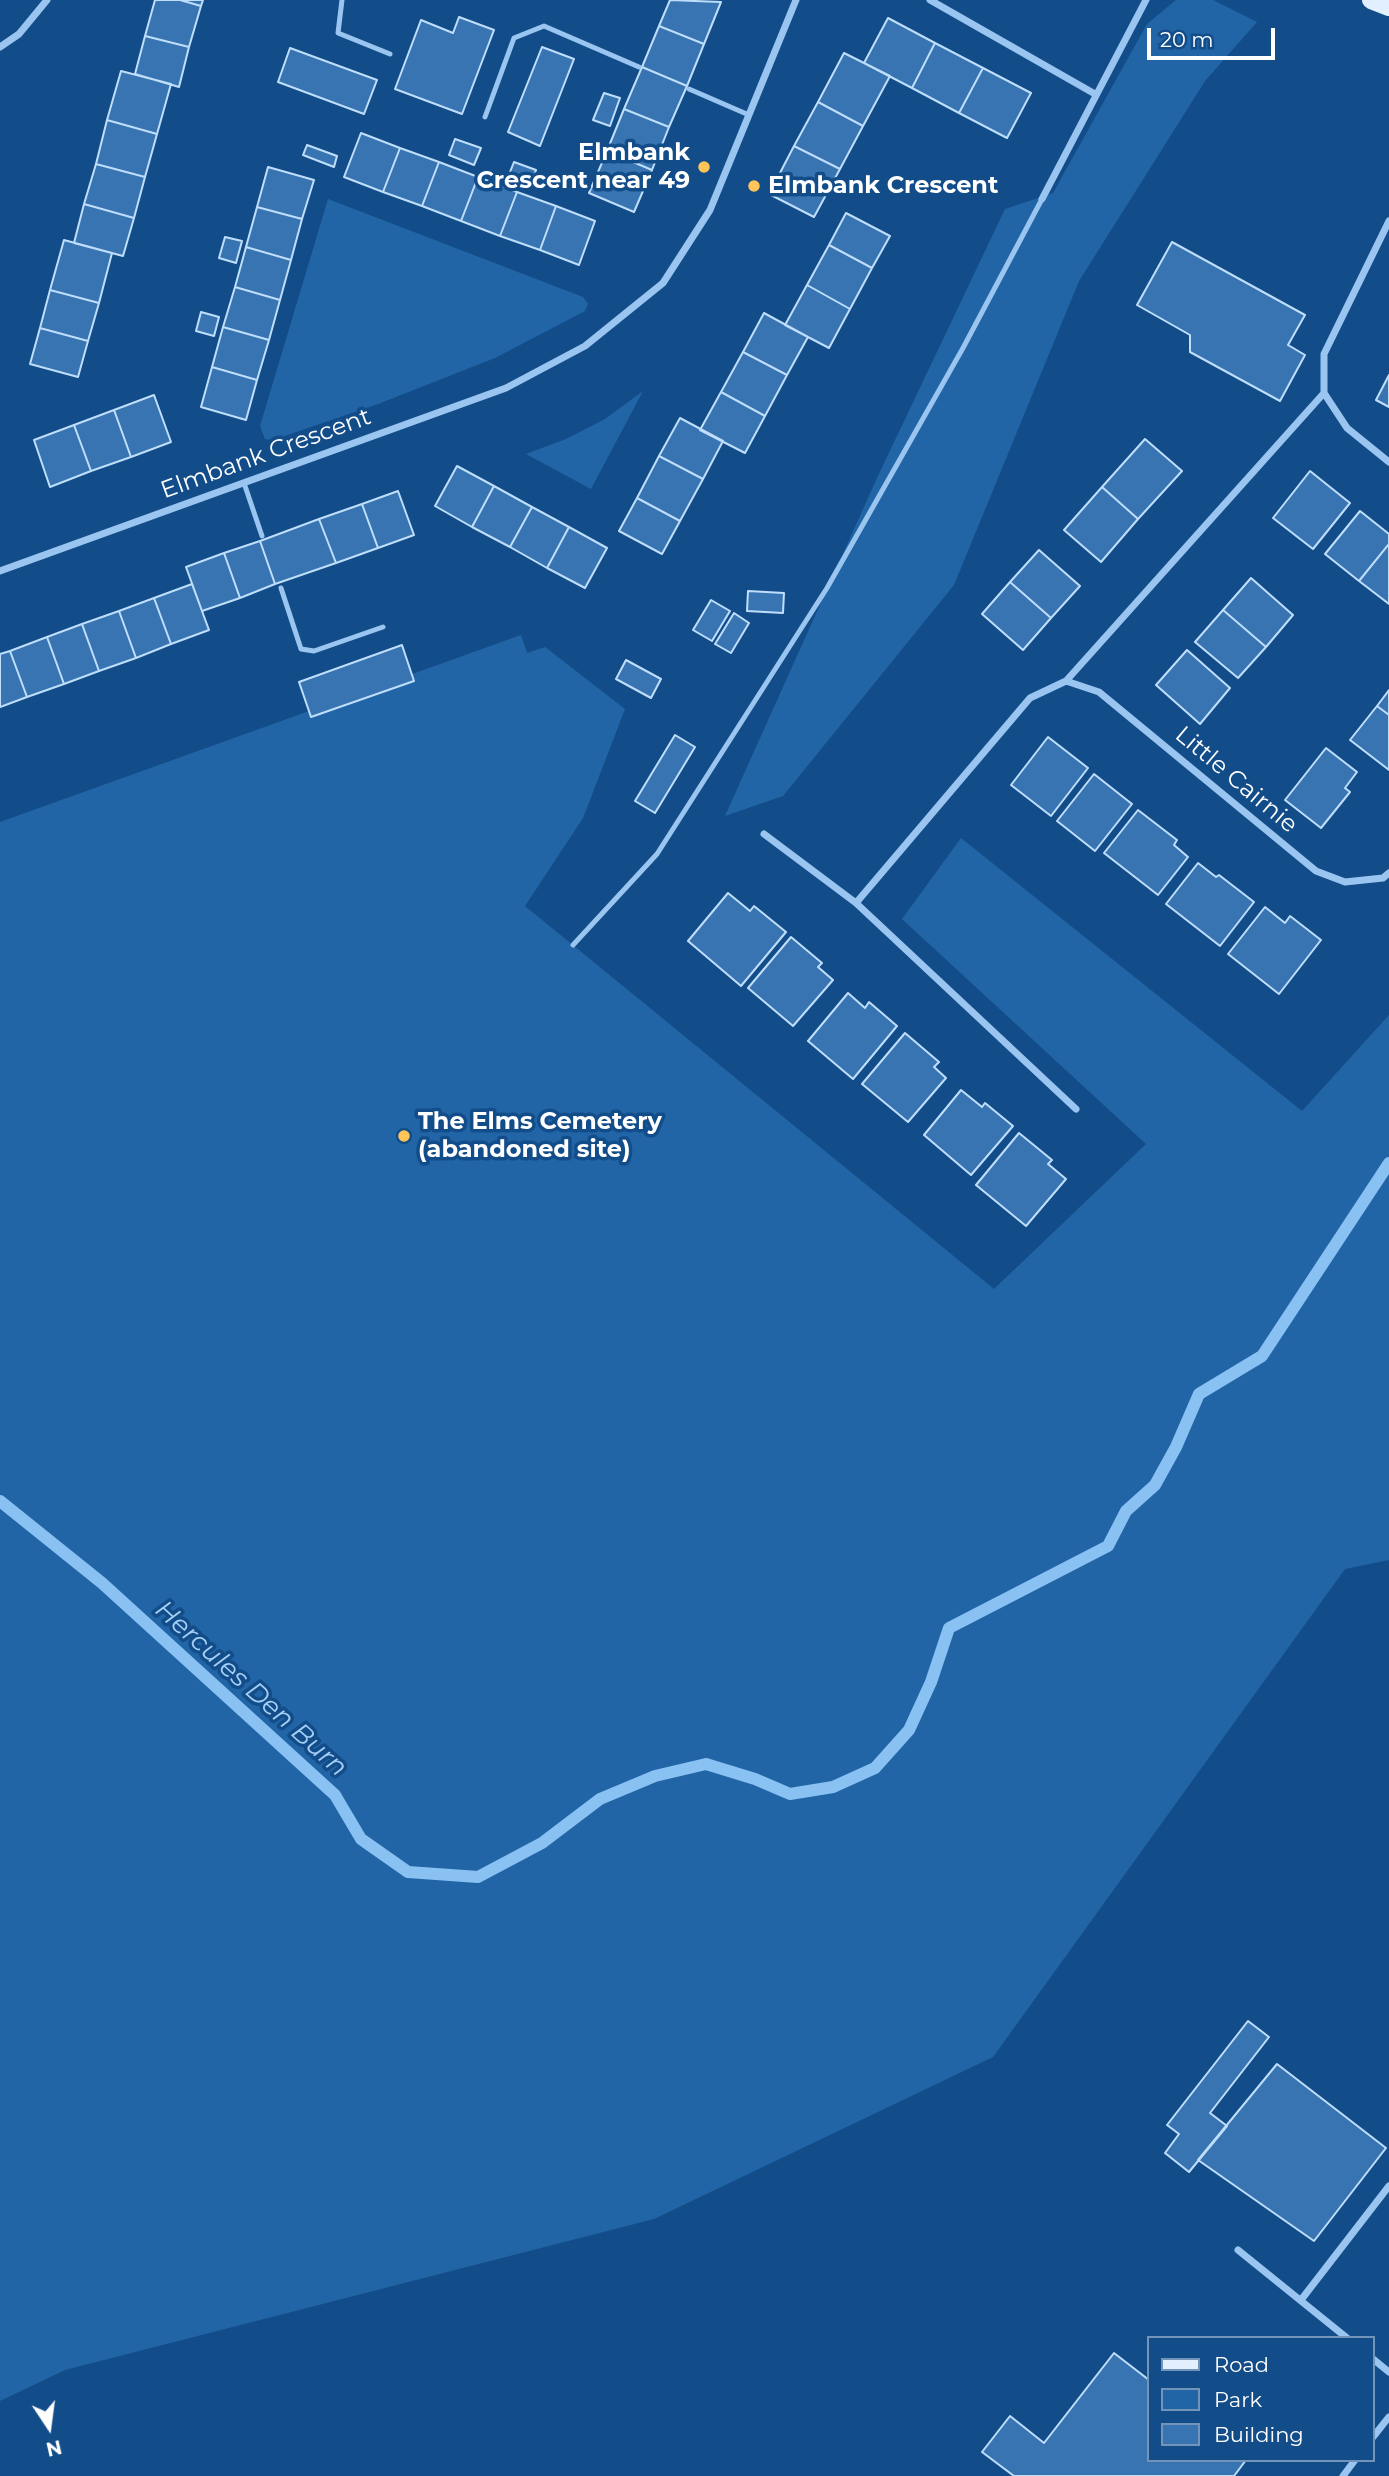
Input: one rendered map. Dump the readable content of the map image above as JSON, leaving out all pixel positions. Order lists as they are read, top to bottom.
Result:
{
  "streets": {
    "street": ["Elmbank Crescent", "Little Cairnie"]
  },
  "water": ["Hercules Den Burn"],
  "places": ["Elmbank Crescent near 49", "Elmbank Crescent", "The Elms Cemetery (abandoned site)"],
  "legend": ["Road", "Park", "Building"],
  "scale_bar": "20 m",
  "north": "bottom"
}
